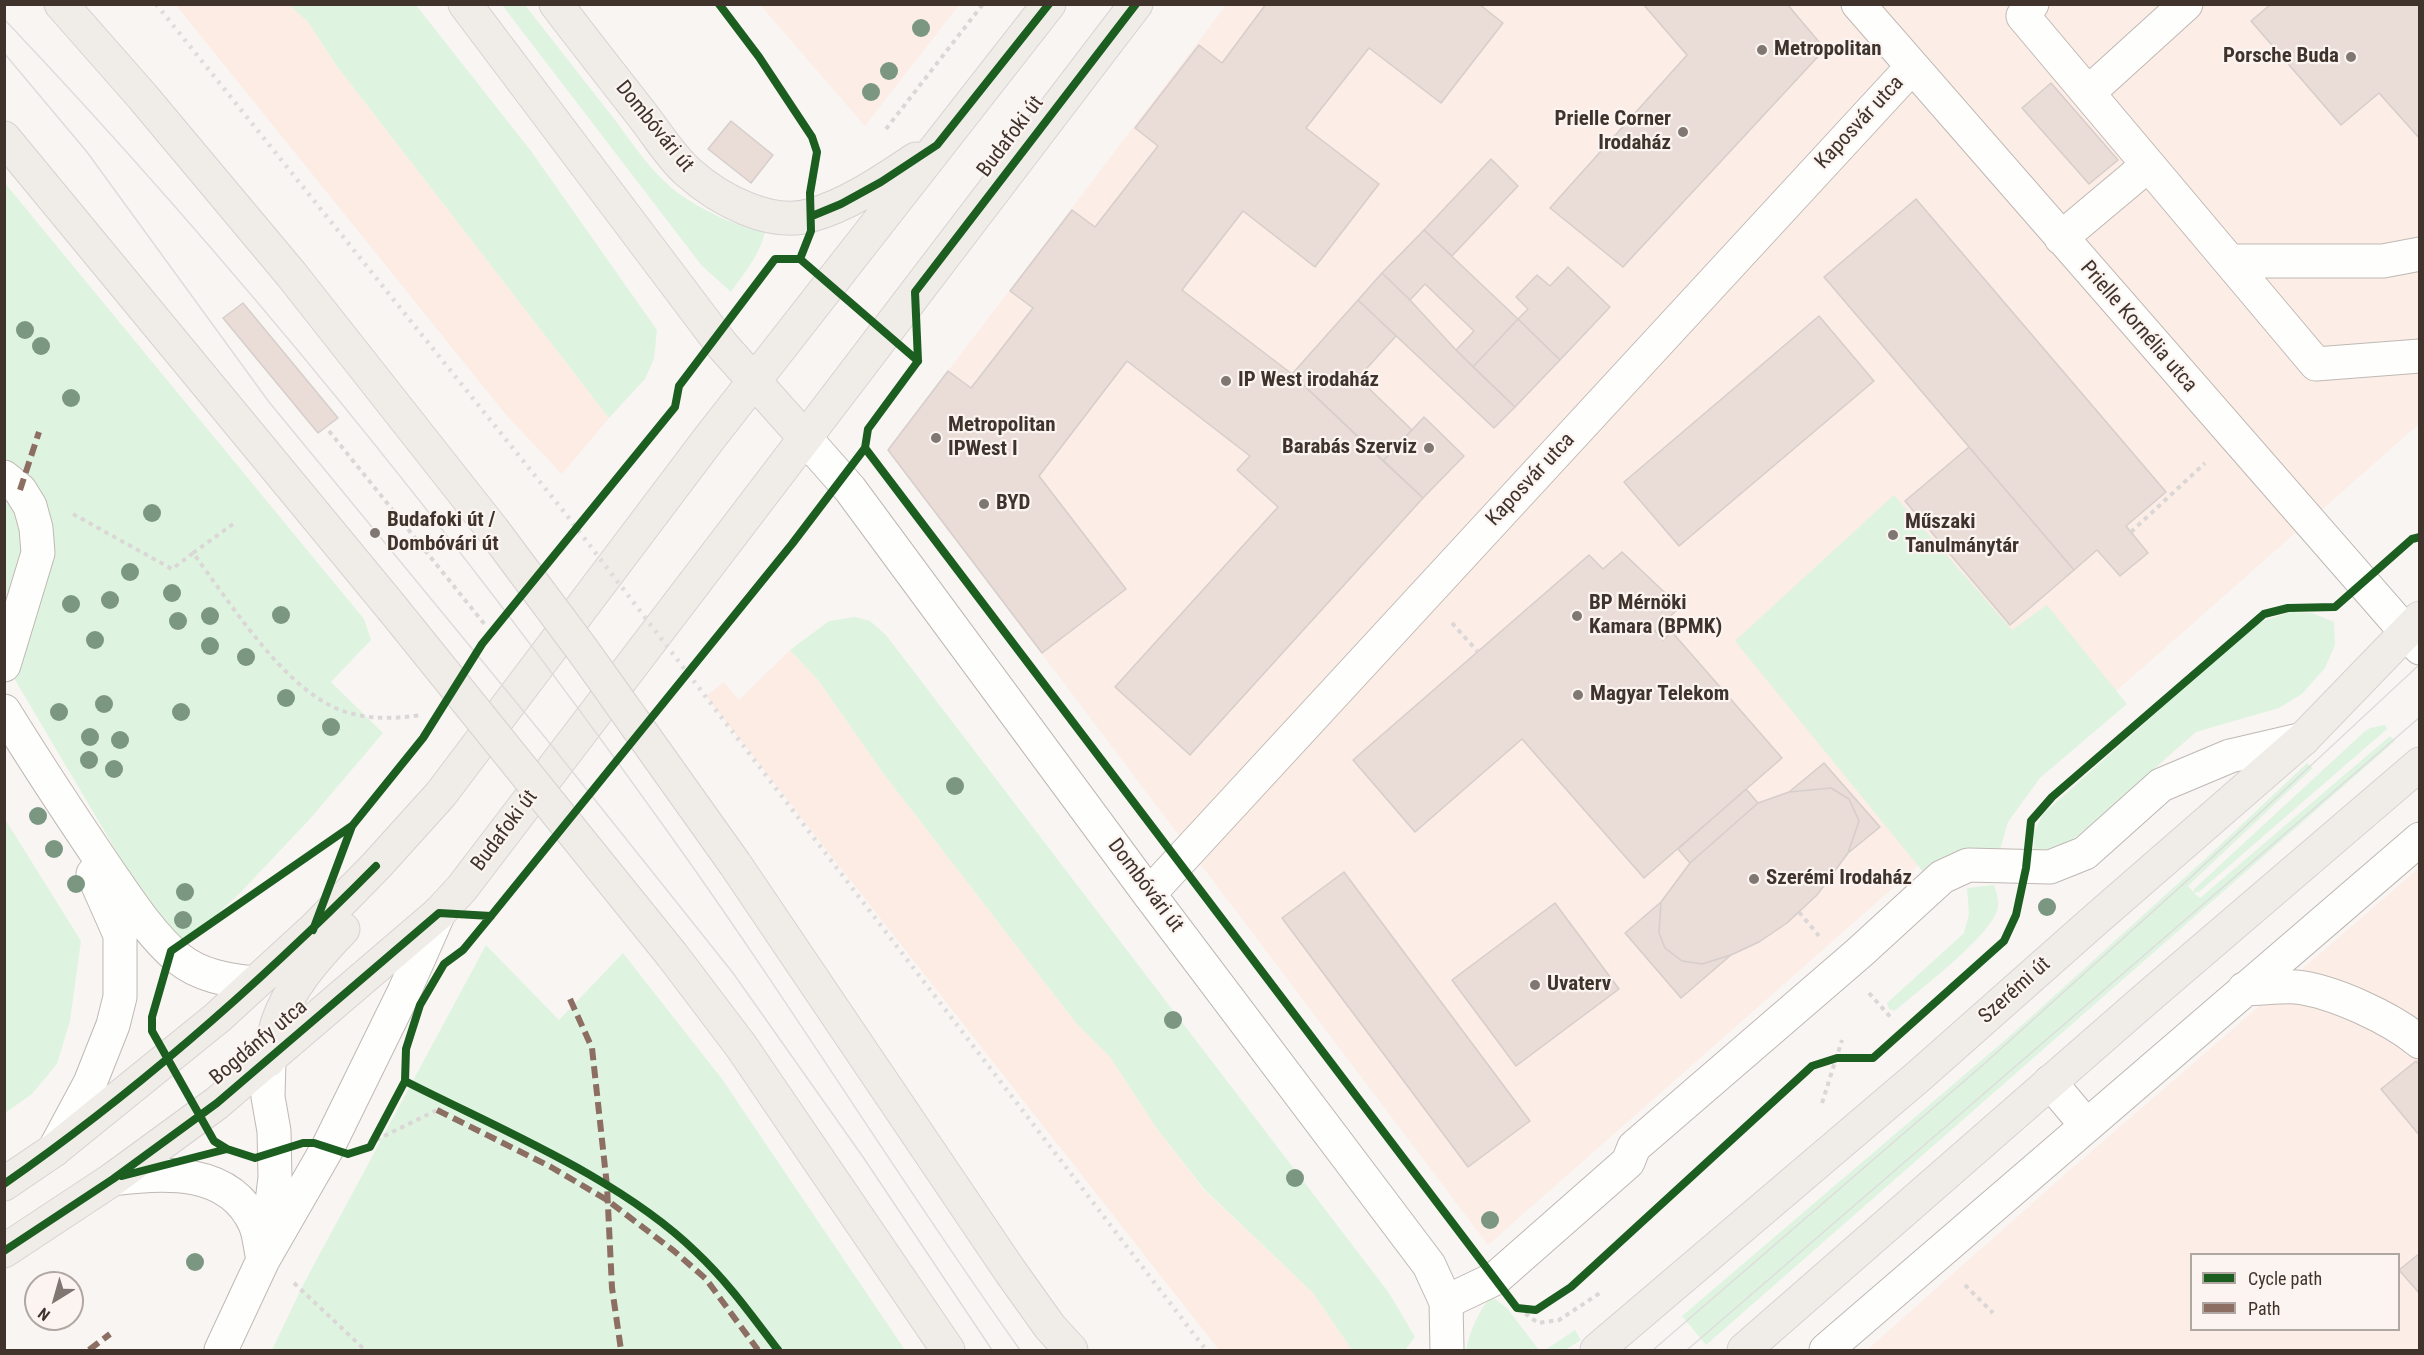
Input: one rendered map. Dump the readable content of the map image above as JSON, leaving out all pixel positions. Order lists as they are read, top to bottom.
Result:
{
  "streets": {
    "main road": [
      "Dombóvári út",
      "Budafoki út",
      "Szerémi út",
      "Bogdánfy utca"
    ],
    "street": ["Kaposvár utca", "Prielle Kornélia utca"]
  },
  "crossings": [
    ["Kaposvár utca", "Dombóvári út"],
    ["Kaposvár utca", "Prielle Kornélia utca"],
    ["Dombóvári út", "Budafoki út"],
    ["Budafoki út", "Bogdánfy utca"],
    ["Prielle Kornélia utca", "Szerémi út"]
  ],
  "places": [
    "Metropolitan",
    "Porsche Buda",
    "Prielle Corner Irodaház",
    "IP West irodaház",
    "Metropolitan IPWest I",
    "Barabás Szerviz",
    "BYD",
    "Budafoki út / Dombóvári út",
    "Műszaki Tanulmánytár",
    "BP Mérnöki Kamara (BPMK)",
    "Magyar Telekom",
    "Szerémi Irodaház",
    "Uvaterv"
  ],
  "legend": ["Cycle path", "Path"],
  "north": "bottom left"
}
